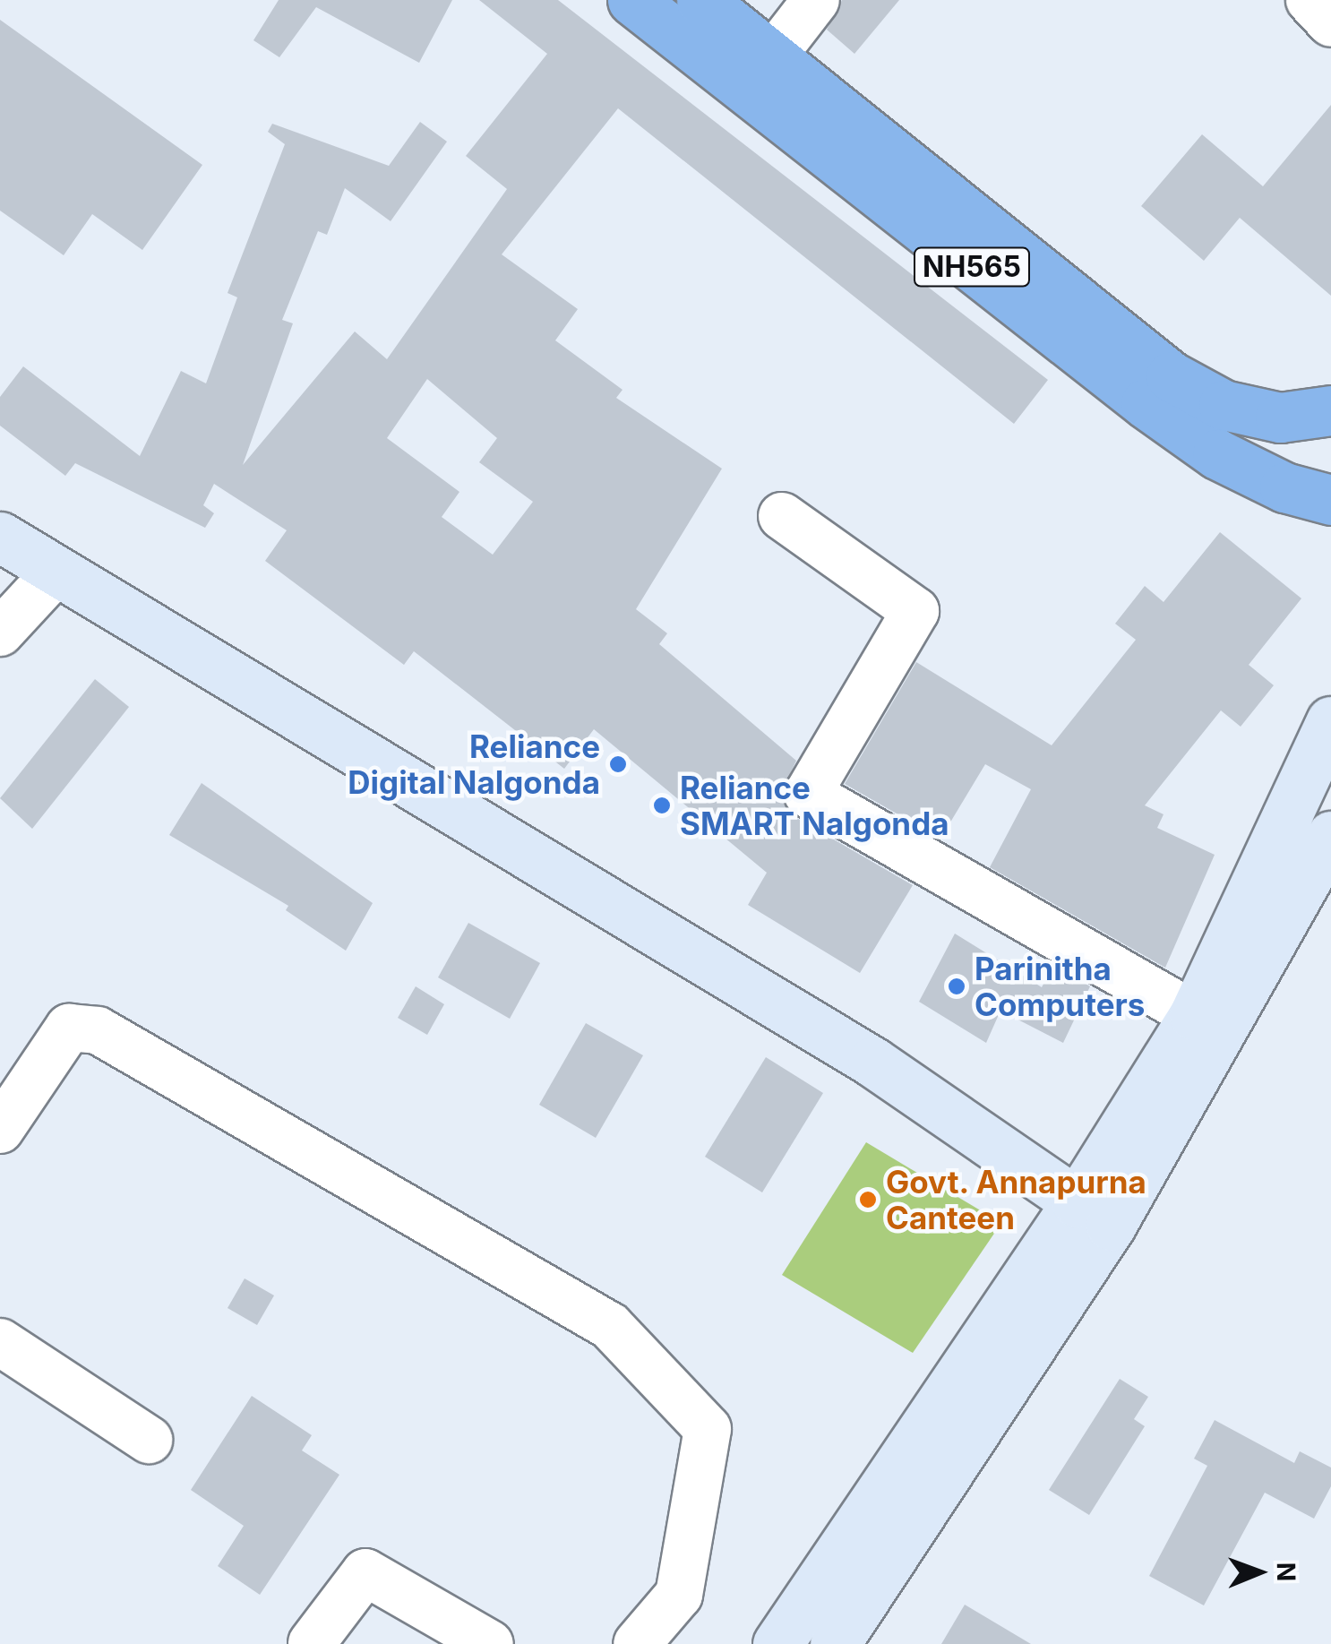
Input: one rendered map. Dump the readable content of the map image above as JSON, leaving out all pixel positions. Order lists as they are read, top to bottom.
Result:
{
  "streets": {
    "highway": ["NH565"]
  },
  "places": [
    "Reliance Digital Nalgonda",
    "Reliance SMART Nalgonda",
    "Parinitha Computers",
    "Govt. Annapurna Canteen"
  ],
  "north": "right"
}
